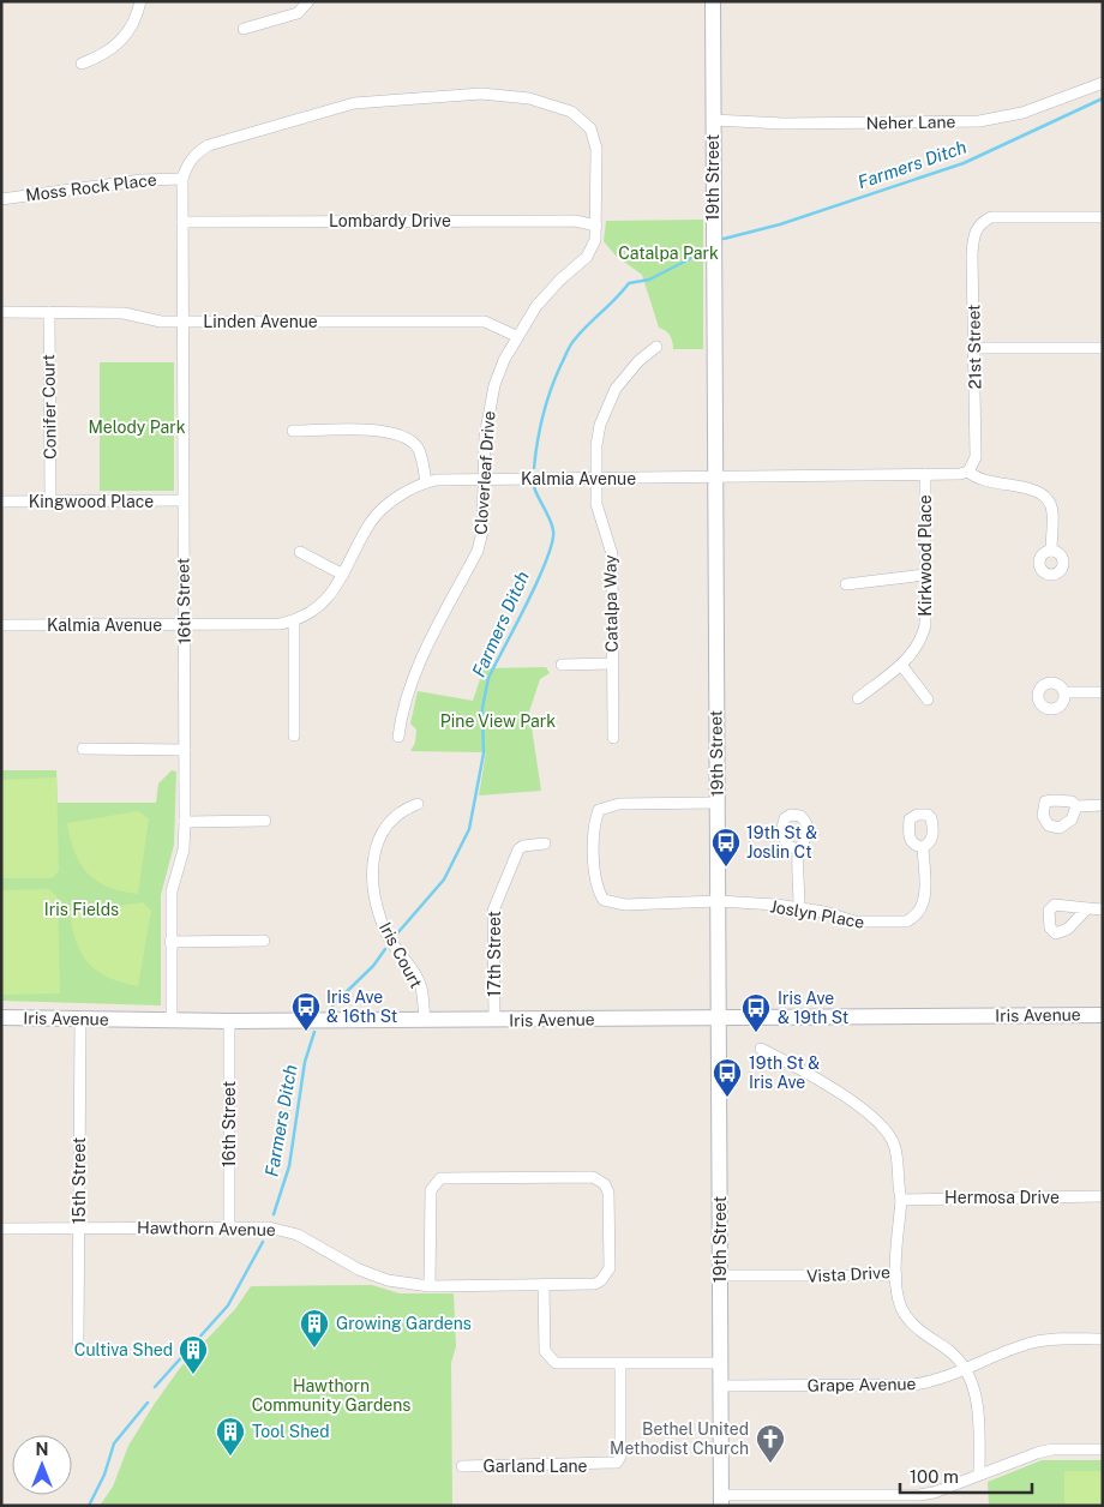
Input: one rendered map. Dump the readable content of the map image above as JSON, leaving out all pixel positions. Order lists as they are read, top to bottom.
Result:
{
  "streets": {
    "street": [
      "Neher Lane",
      "19th Street",
      "Moss Rock Place",
      "Lombardy Drive",
      "Linden Avenue",
      "21st Street",
      "Conifer Court",
      "Cloverleaf Drive",
      "Kalmia Avenue",
      "Kingwood Place",
      "Kirkwood Place",
      "16th Street",
      "Catalpa Way",
      "Joslyn Place",
      "17th Street",
      "Iris Court",
      "Iris Avenue",
      "15th Street",
      "Hermosa Drive",
      "Hawthorn Avenue",
      "Vista Drive",
      "Grape Avenue",
      "Garland Lane"
    ]
  },
  "crossings": [
    ["Neher Lane", "19th Street"],
    ["19th Street", "Kalmia Avenue"],
    ["19th Street", "Joslyn Place"],
    ["19th Street", "Iris Avenue"],
    ["19th Street", "Vista Drive"],
    ["19th Street", "Grape Avenue"],
    ["Moss Rock Place", "Cloverleaf Drive"],
    ["Moss Rock Place", "16th Street"],
    ["Lombardy Drive", "Cloverleaf Drive"],
    ["Lombardy Drive", "16th Street"],
    ["Linden Avenue", "Conifer Court"],
    ["Linden Avenue", "Cloverleaf Drive"],
    ["Linden Avenue", "16th Street"],
    ["21st Street", "Kalmia Avenue"],
    ["Conifer Court", "Kingwood Place"],
    ["Cloverleaf Drive", "Kalmia Avenue"],
    ["Cloverleaf Drive", "16th Street"],
    ["Kalmia Avenue", "Kirkwood Place"],
    ["Kalmia Avenue", "16th Street"],
    ["Kalmia Avenue", "Catalpa Way"],
    ["Kingwood Place", "16th Street"],
    ["16th Street", "Iris Avenue"],
    ["16th Street", "Hawthorn Avenue"],
    ["17th Street", "Iris Avenue"],
    ["Iris Court", "Iris Avenue"],
    ["Iris Avenue", "15th Street"],
    ["15th Street", "Hawthorn Avenue"],
    ["Hermosa Drive", "Vista Drive"]
  ],
  "water": ["Farmers Ditch"],
  "parks": [
    "Catalpa Park",
    "Melody Park",
    "Pine View Park",
    "Iris Fields",
    "Hawthorn Community Gardens"
  ],
  "places": {
    "bus stop": [
      "19th St & Joslin Ct",
      "Iris Ave & 16th St",
      "Iris Ave & 19th St",
      "19th St & Iris Ave"
    ],
    "building": ["Growing Gardens", "Cultiva Shed", "Tool Shed"],
    "church": ["Bethel United Methodist Church"]
  },
  "scale_bar": "100 m",
  "north": "top"
}
